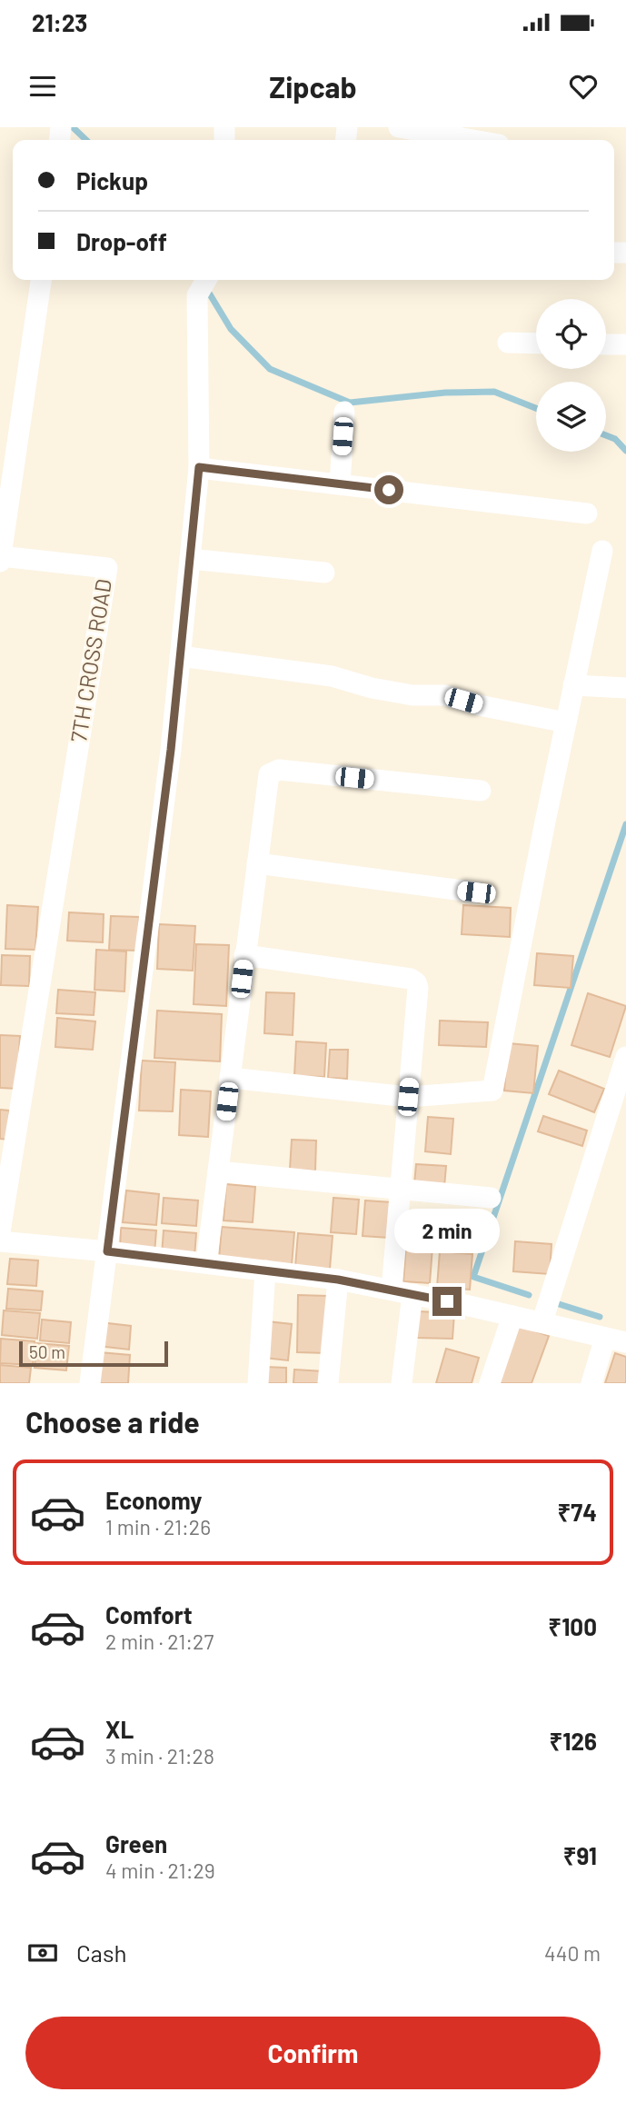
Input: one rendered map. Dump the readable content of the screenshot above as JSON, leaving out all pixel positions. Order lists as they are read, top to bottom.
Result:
{
  "streets": {
    "street": ["7TH CROSS ROAD"]
  },
  "scale_bar": "50 m",
  "page": {
    "status": "21:23",
    "header": "Zipcab",
    "banner": ["Pickup", "Drop-off"],
    "bubble": "2 min",
    "scale": "50 m",
    "heading": "Choose a ride",
    "list": [
      {
        "name": "Economy",
        "note": "1 min · 21:26",
        "value": "₹74"
      },
      {
        "name": "Comfort",
        "note": "2 min · 21:27",
        "value": "₹100"
      },
      {
        "name": "XL",
        "note": "3 min · 21:28",
        "value": "₹126"
      },
      {
        "name": "Green",
        "note": "4 min · 21:29",
        "value": "₹91"
      }
    ],
    "pay": ["Cash", "440 m"],
    "buttons": "Confirm"
  }
}
